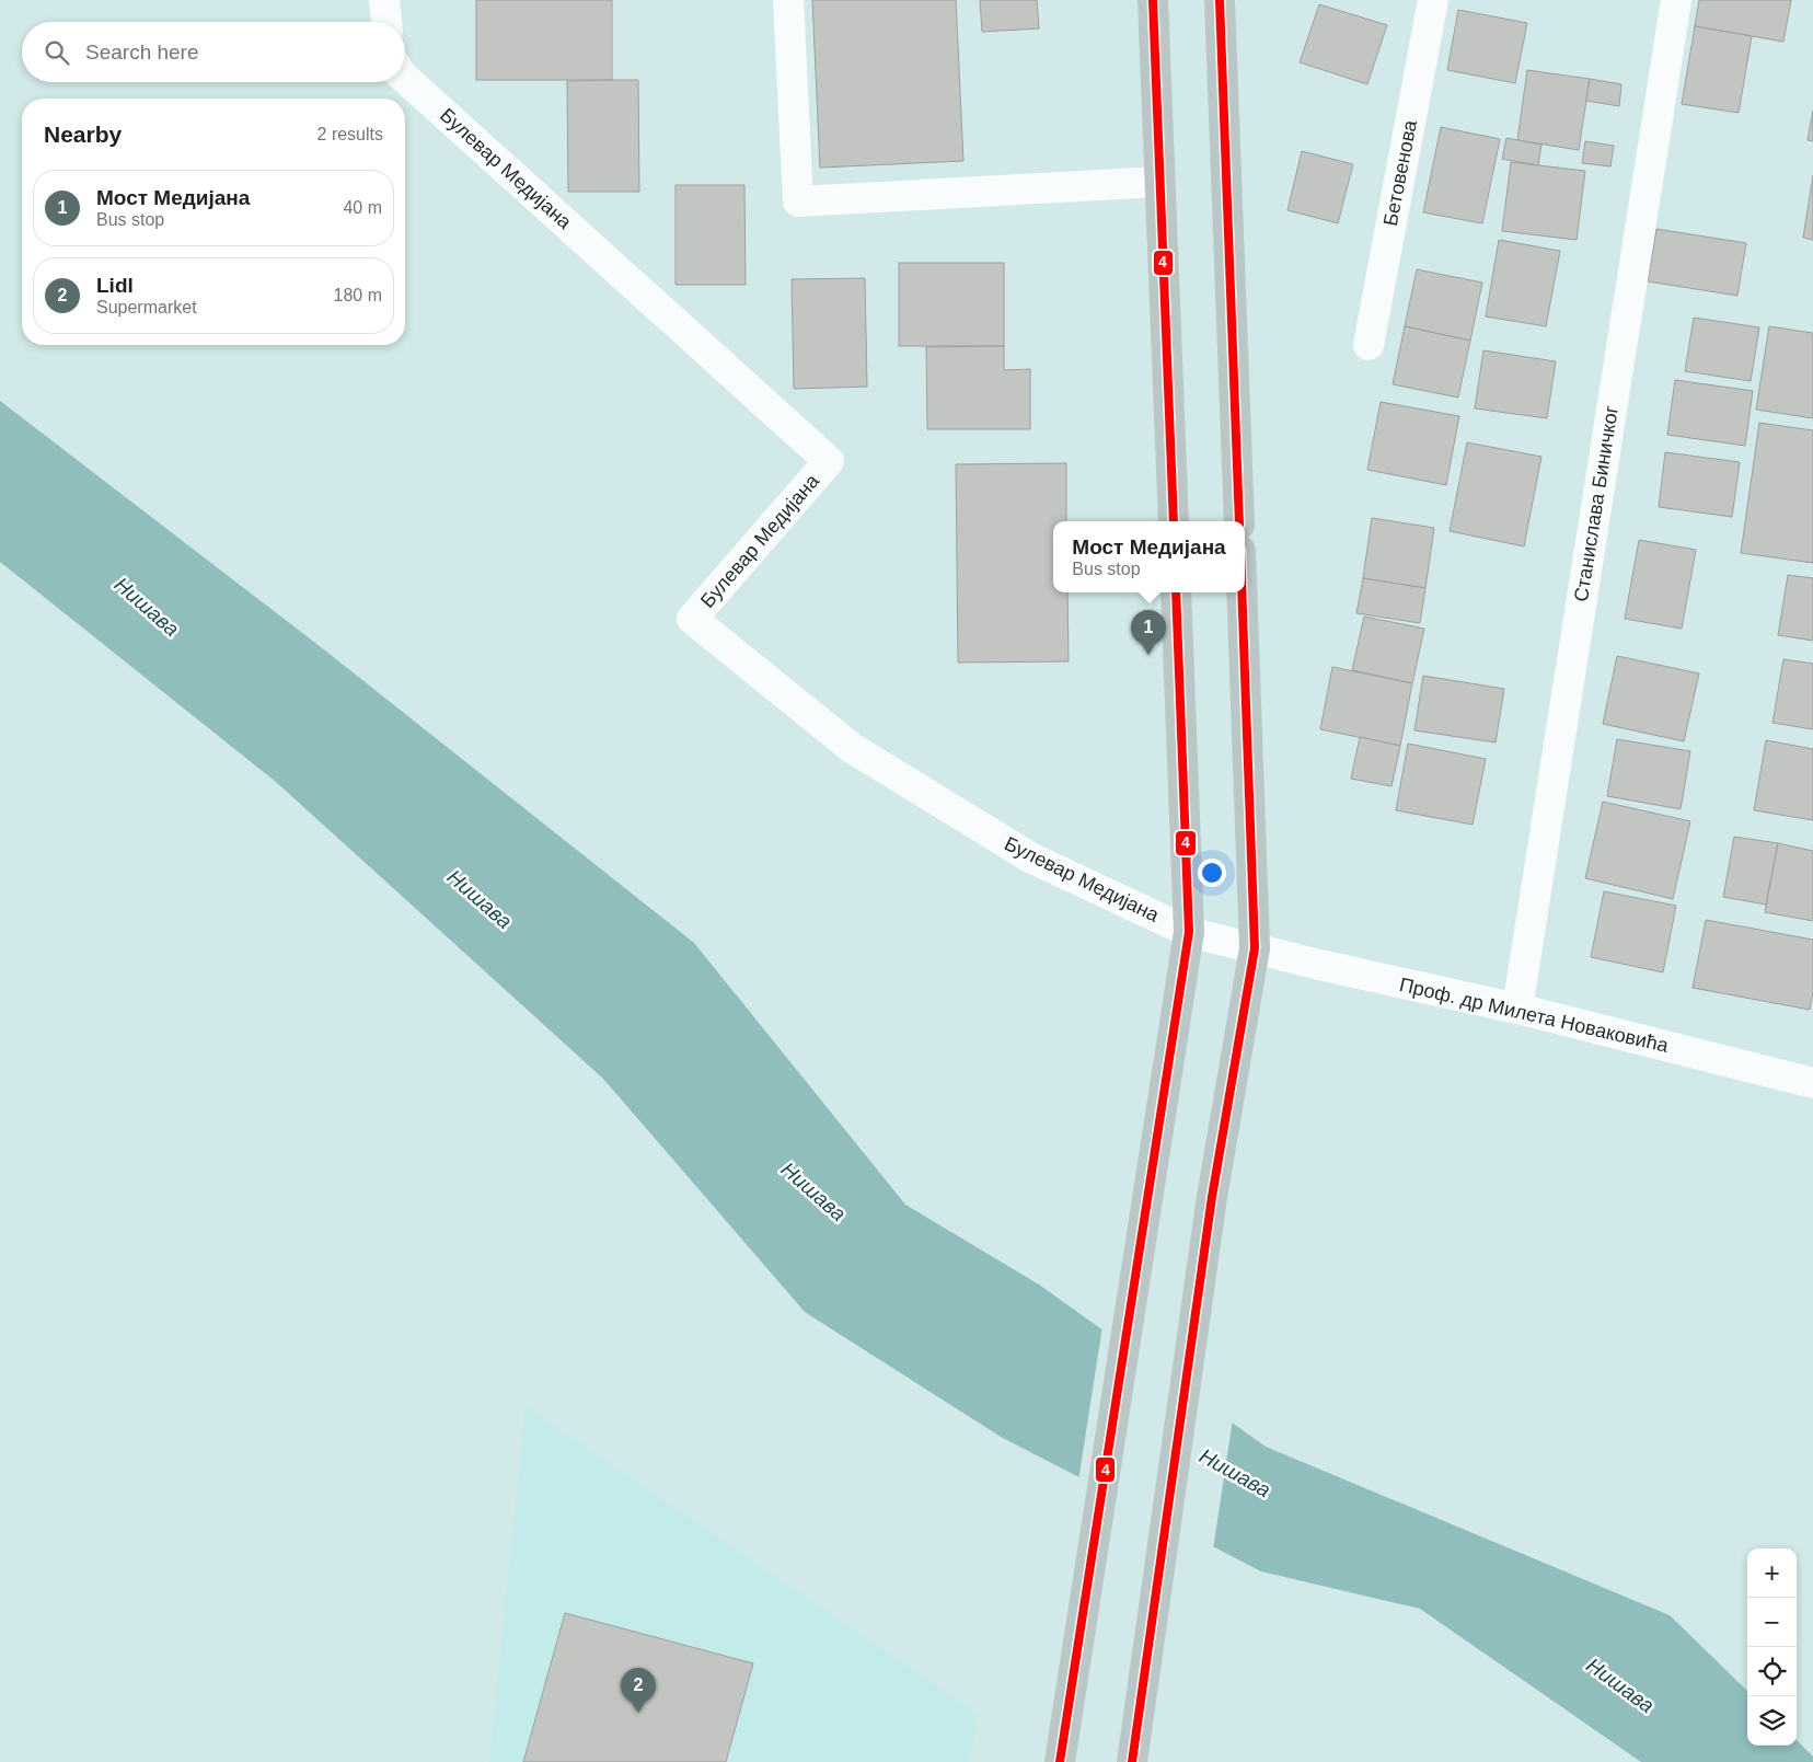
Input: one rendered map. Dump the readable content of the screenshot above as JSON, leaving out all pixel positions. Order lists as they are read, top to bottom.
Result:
{
  "streets": {
    "main road": ["Булевар Медијана"],
    "street": ["Бетовенова", "Станислава Биничког", "Проф. др Милета Новаковића"]
  },
  "crossings": [
    ["Булевар Медијана", "Проф. др Милета Новаковића"],
    ["Станислава Биничког", "Проф. др Милета Новаковића"]
  ],
  "water": ["Нишава"],
  "lines": ["transit line 4"],
  "page": {
    "search": "Search here",
    "heading": ["Nearby", "2 results"],
    "list": [
      {
        "mark": "1",
        "name": "Мост Медијана",
        "note": "Bus stop",
        "value": "40 m"
      },
      {
        "mark": "2",
        "name": "Lidl",
        "note": "Supermarket",
        "value": "180 m"
      }
    ],
    "popup": ["Мост Медијана", "Bus stop"],
    "pins": ["1", "2"],
    "map_buttons": ["+", "−"]
  }
}
